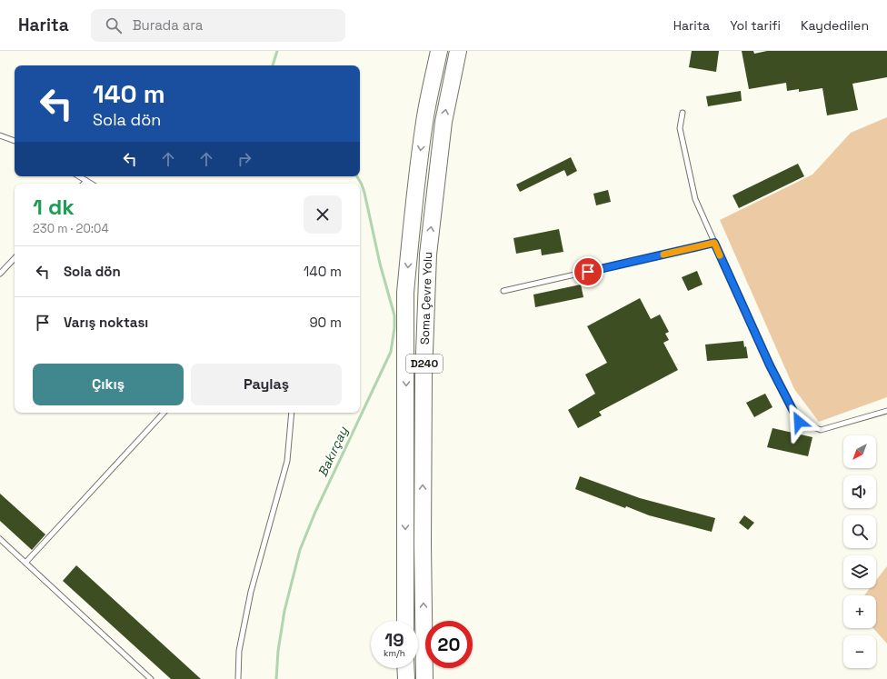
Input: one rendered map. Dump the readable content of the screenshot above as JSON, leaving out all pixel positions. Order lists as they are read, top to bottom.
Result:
{
  "streets": {
    "highway": ["Soma Çevre Yolu", "D240"]
  },
  "water": ["Bakırçay"],
  "north": "bottom left",
  "page": {
    "header": "Harita",
    "search": "Burada ara",
    "nav": ["Harita", "Yol tarifi", "Kaydedilen"],
    "turn": ["140 m", "Sola dön"],
    "heading": ["1 dk", "230 m · 20:04"],
    "list": [
      {
        "name": "Sola dön",
        "value": "140 m"
      },
      {
        "name": "Varış noktası",
        "value": "90 m"
      }
    ],
    "buttons": ["Çıkış", "Paylaş"],
    "map_buttons": ["+", "−"],
    "speed": "19 km/h",
    "limit": "20"
  }
}
